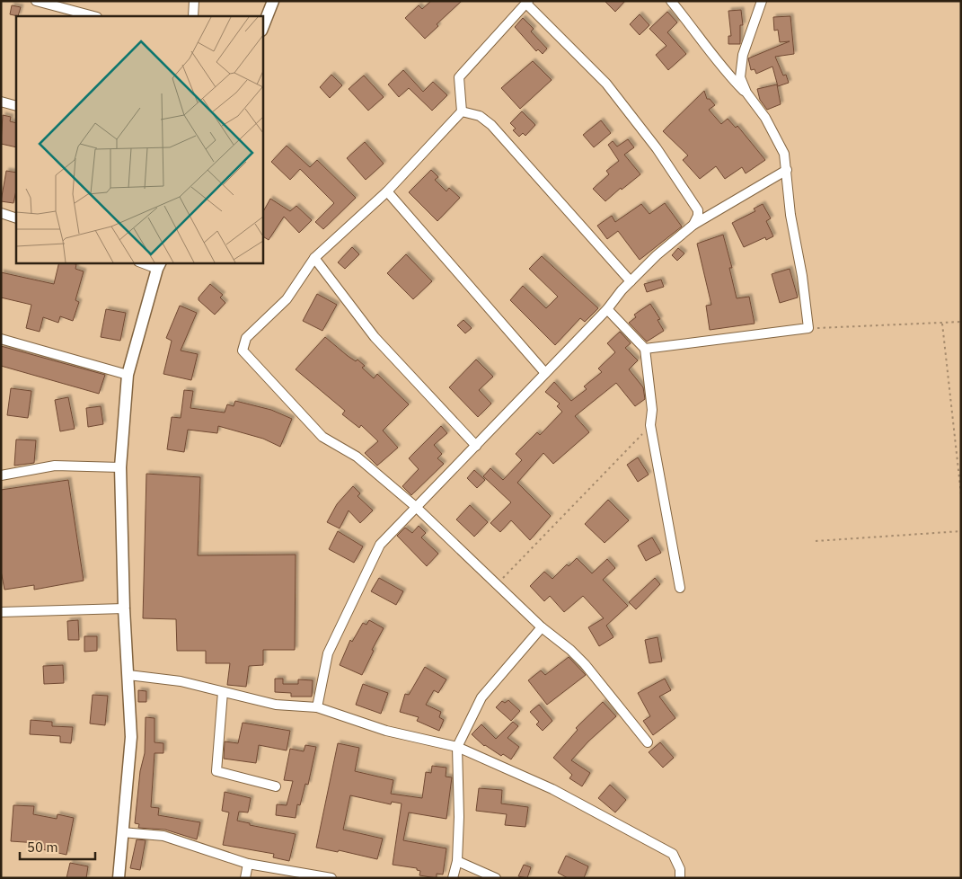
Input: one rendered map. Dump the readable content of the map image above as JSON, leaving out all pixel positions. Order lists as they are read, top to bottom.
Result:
{
  "scale_bar": "50 m"
}
